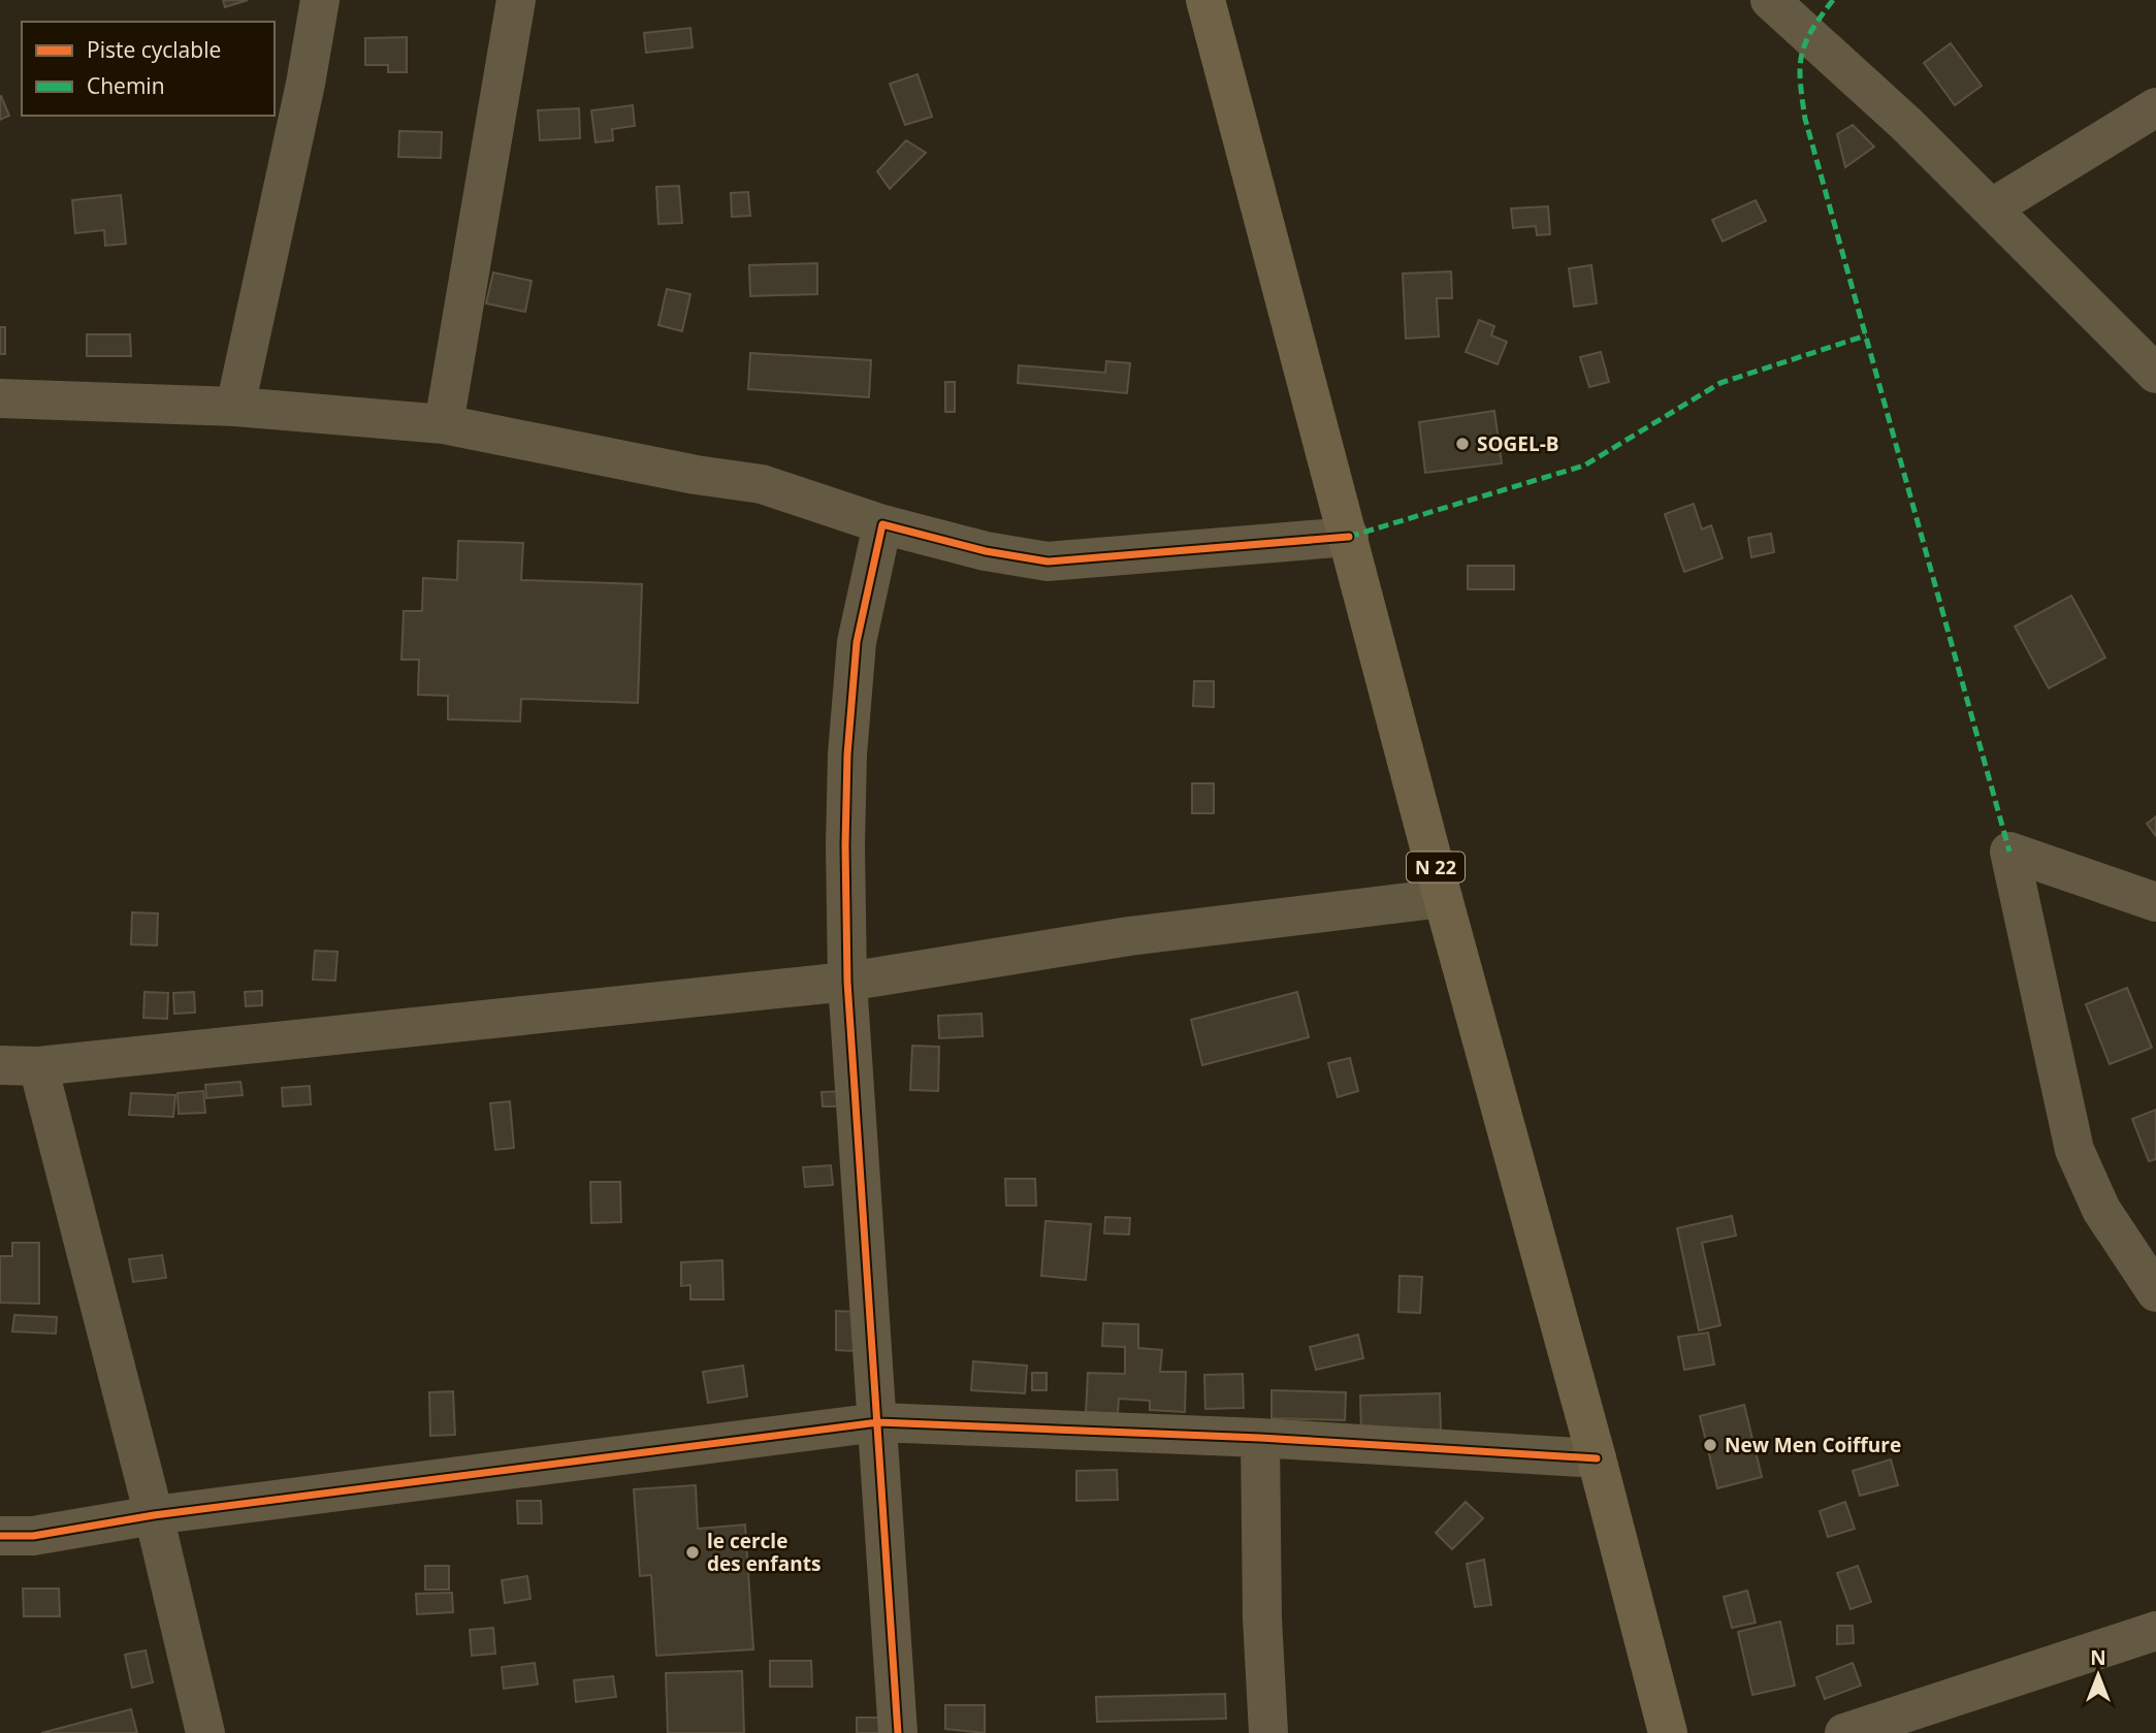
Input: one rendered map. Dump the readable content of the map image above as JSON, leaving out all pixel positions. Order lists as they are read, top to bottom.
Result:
{
  "streets": {
    "main road": ["N 22"]
  },
  "places": ["SOGEL-B", "New Men Coiffure", "le cercle des enfants"],
  "legend": ["Piste cyclable", "Chemin"],
  "north": "top"
}
